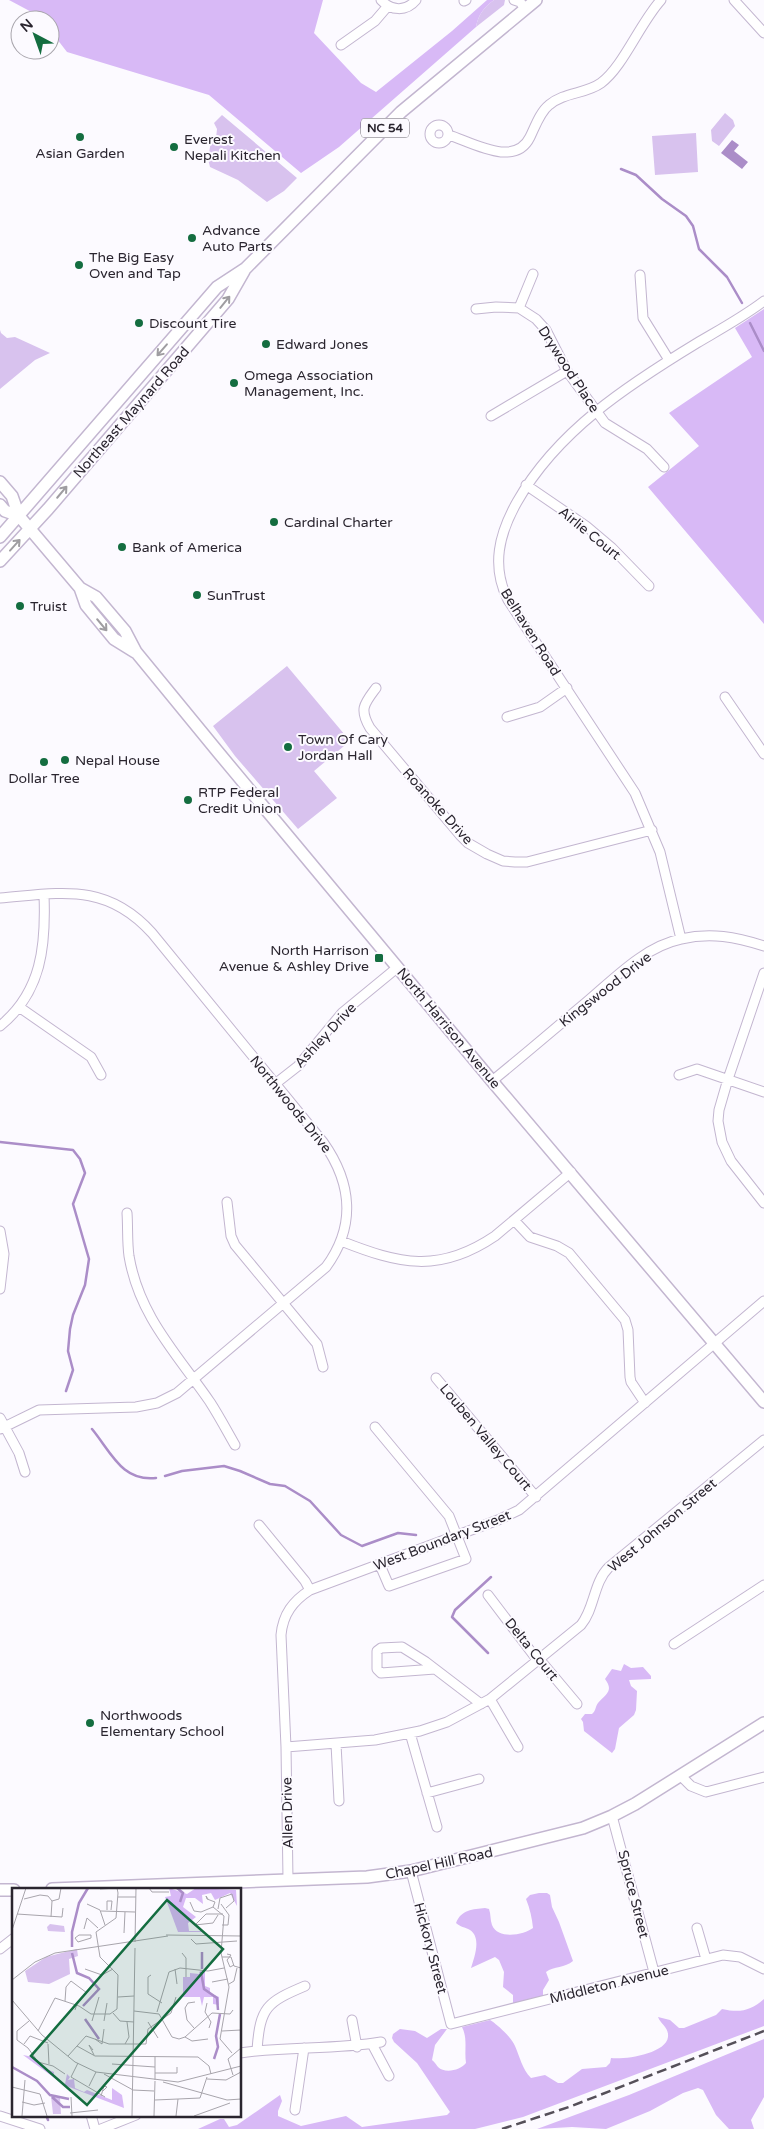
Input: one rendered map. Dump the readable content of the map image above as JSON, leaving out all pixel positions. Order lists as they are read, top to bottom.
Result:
{
  "streets": {
    "main road": [
      "NC 54",
      "Northeast Maynard Road",
      "North Harrison Avenue",
      "Chapel Hill Road"
    ],
    "street": [
      "Drywood Place",
      "Airlie Court",
      "Belhaven Road",
      "Roanoke Drive",
      "Kingswood Drive",
      "Ashley Drive",
      "Northwoods Drive",
      "Louben Valley Court",
      "West Johnson Street",
      "West Boundary Street",
      "Delta Court",
      "Allen Drive",
      "Spruce Street",
      "Hickory Street",
      "Middleton Avenue"
    ]
  },
  "crossings": [
    ["NC 54", "Northeast Maynard Road"],
    ["NC 54", "North Harrison Avenue"],
    ["Drywood Place", "Belhaven Road"],
    ["Northeast Maynard Road", "North Harrison Avenue"],
    ["Airlie Court", "Belhaven Road"],
    ["Belhaven Road", "Roanoke Drive"],
    ["Belhaven Road", "Kingswood Drive"],
    ["Kingswood Drive", "North Harrison Avenue"],
    ["North Harrison Avenue", "Ashley Drive"],
    ["North Harrison Avenue", "West Boundary Street"],
    ["Ashley Drive", "Northwoods Drive"],
    ["Louben Valley Court", "West Boundary Street"],
    ["West Johnson Street", "West Boundary Street"],
    ["West Johnson Street", "Delta Court"],
    ["West Johnson Street", "Allen Drive"],
    ["West Boundary Street", "Allen Drive"],
    ["Allen Drive", "Chapel Hill Road"],
    ["Chapel Hill Road", "Spruce Street"],
    ["Chapel Hill Road", "Hickory Street"],
    ["Spruce Street", "Middleton Avenue"],
    ["Hickory Street", "Middleton Avenue"]
  ],
  "places": {
    "other": [
      "Asian Garden",
      "Everest Nepali Kitchen",
      "Advance Auto Parts",
      "The Big Easy Oven and Tap",
      "Discount Tire",
      "Edward Jones",
      "Omega Association Management, Inc.",
      "Cardinal Charter",
      "Bank of America",
      "SunTrust",
      "Truist",
      "Town Of Cary Jordan Hall",
      "Nepal House",
      "Dollar Tree",
      "RTP Federal Credit Union",
      "Northwoods Elementary School"
    ],
    "transit": ["North Harrison Avenue & Ashley Drive"]
  },
  "north": "top left"
}
